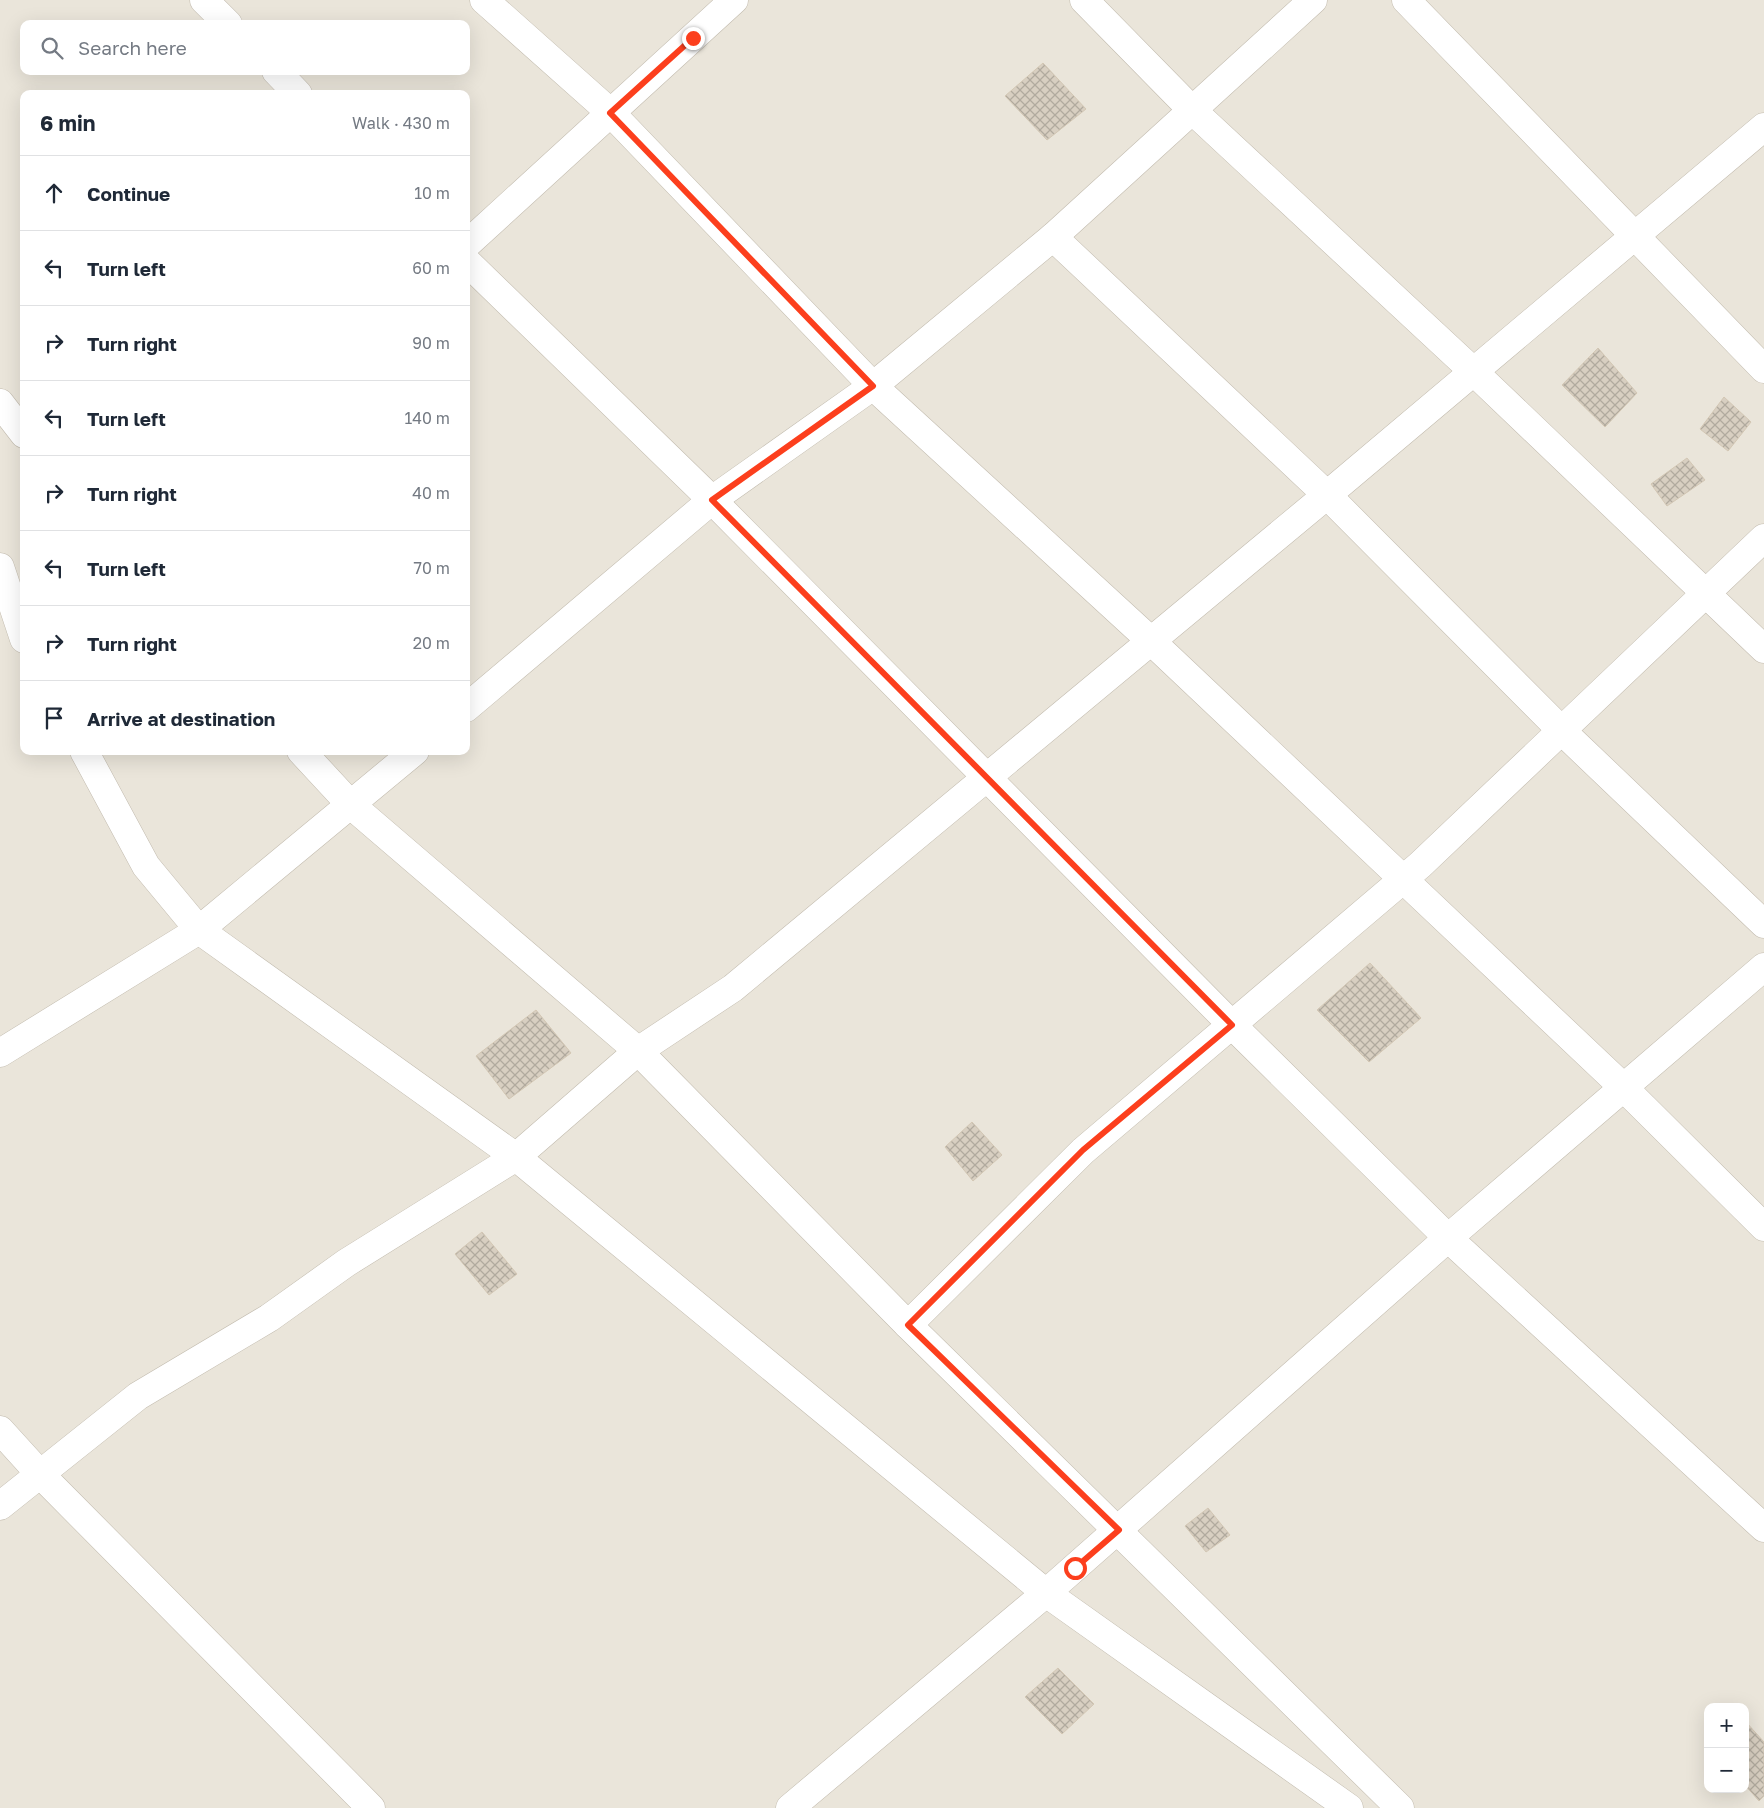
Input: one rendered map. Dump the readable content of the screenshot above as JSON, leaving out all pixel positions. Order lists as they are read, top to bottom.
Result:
{
  "page": {
    "search": "Search here",
    "heading": ["6 min", "Walk · 430 m"],
    "list": [
      ["Continue", "10 m"],
      ["Turn left", "60 m"],
      ["Turn right", "90 m"],
      ["Turn left", "140 m"],
      ["Turn right", "40 m"],
      ["Turn left", "70 m"],
      ["Turn right", "20 m"],
      "Arrive at destination"
    ],
    "map_buttons": ["+", "−"]
  }
}
